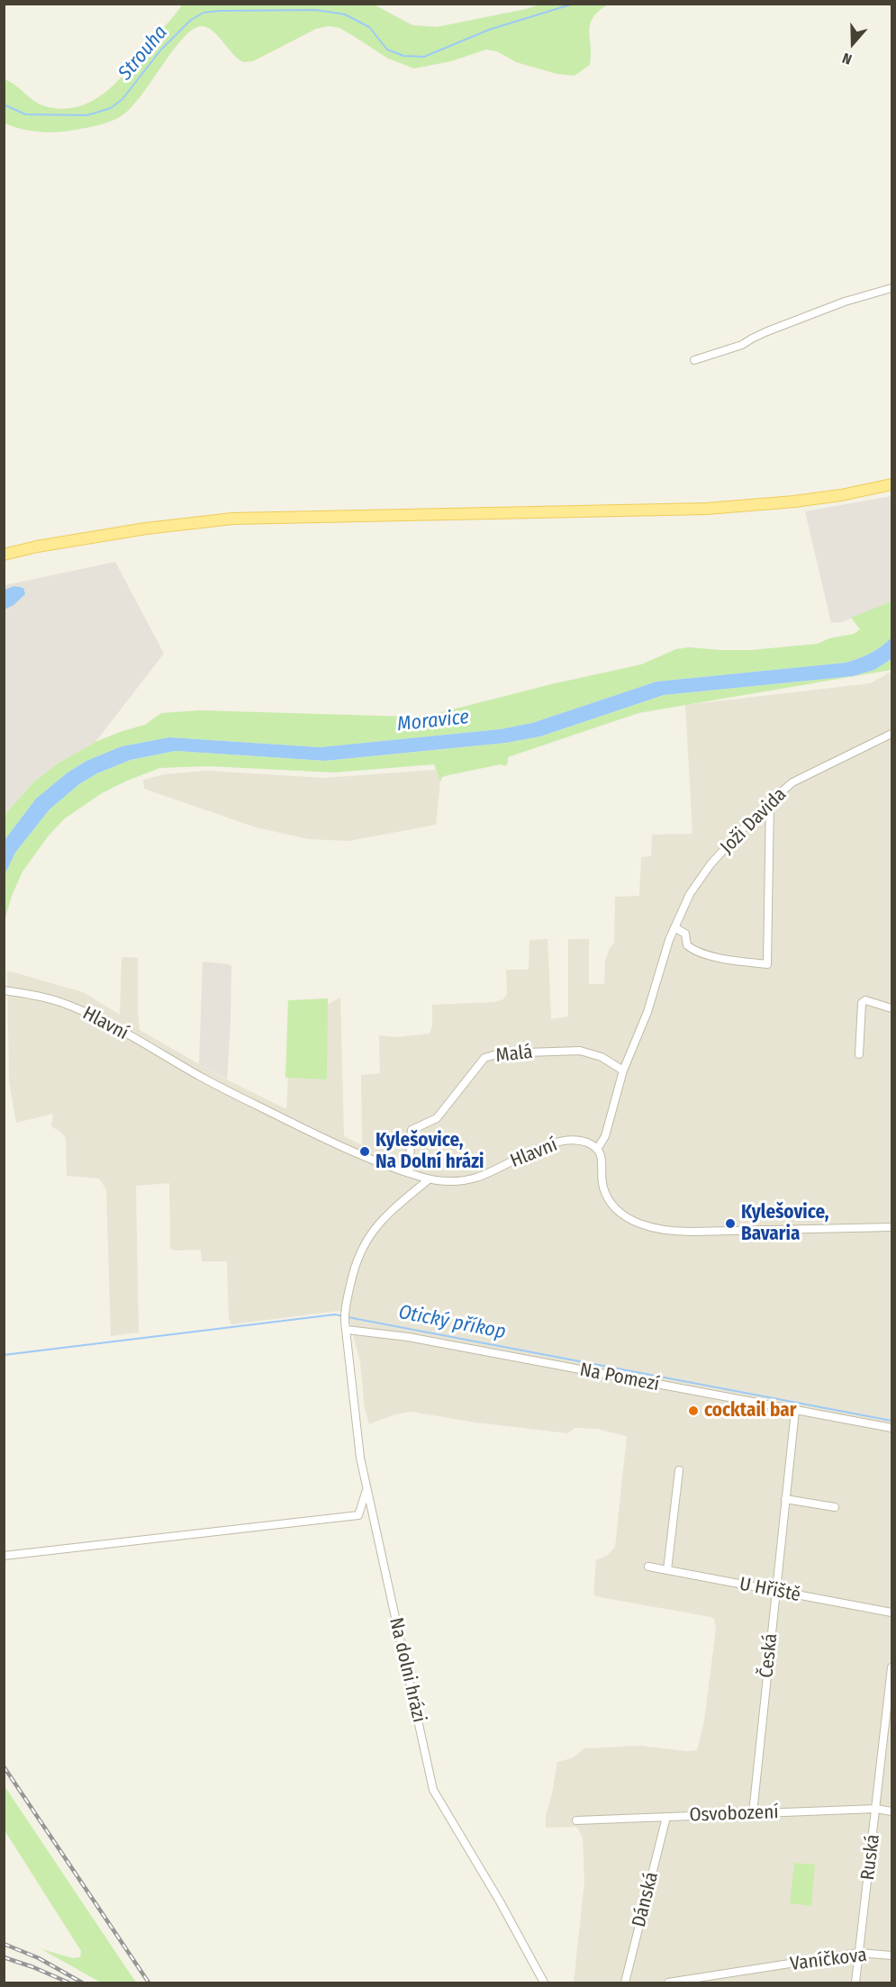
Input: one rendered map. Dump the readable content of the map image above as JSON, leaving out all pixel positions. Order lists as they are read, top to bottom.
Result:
{
  "streets": {
    "street": [
      "Joži Davida",
      "Hlavní",
      "Malá",
      "Na Pomezí",
      "U Hřiště",
      "Česká",
      "Na dolni hrázi",
      "Osvobození",
      "Ruská",
      "Dánská",
      "Vaníčkova"
    ]
  },
  "crossings": [
    ["Joži Davida", "Hlavní"],
    ["Joži Davida", "Malá"],
    ["Hlavní", "Malá"],
    ["Hlavní", "Na dolni hrázi"],
    ["Na Pomezí", "Česká"],
    ["Na Pomezí", "Na dolni hrázi"],
    ["U Hřiště", "Česká"],
    ["Česká", "Osvobození"],
    ["Osvobození", "Ruská"],
    ["Osvobození", "Dánská"],
    ["Ruská", "Vaníčkova"]
  ],
  "water": ["Strouha", "Moravice", "Otický příkop"],
  "places": ["Kylešovice, Na Dolní hrázi", "Kylešovice, Bavaria", "cocktail bar"],
  "north": "bottom"
}
